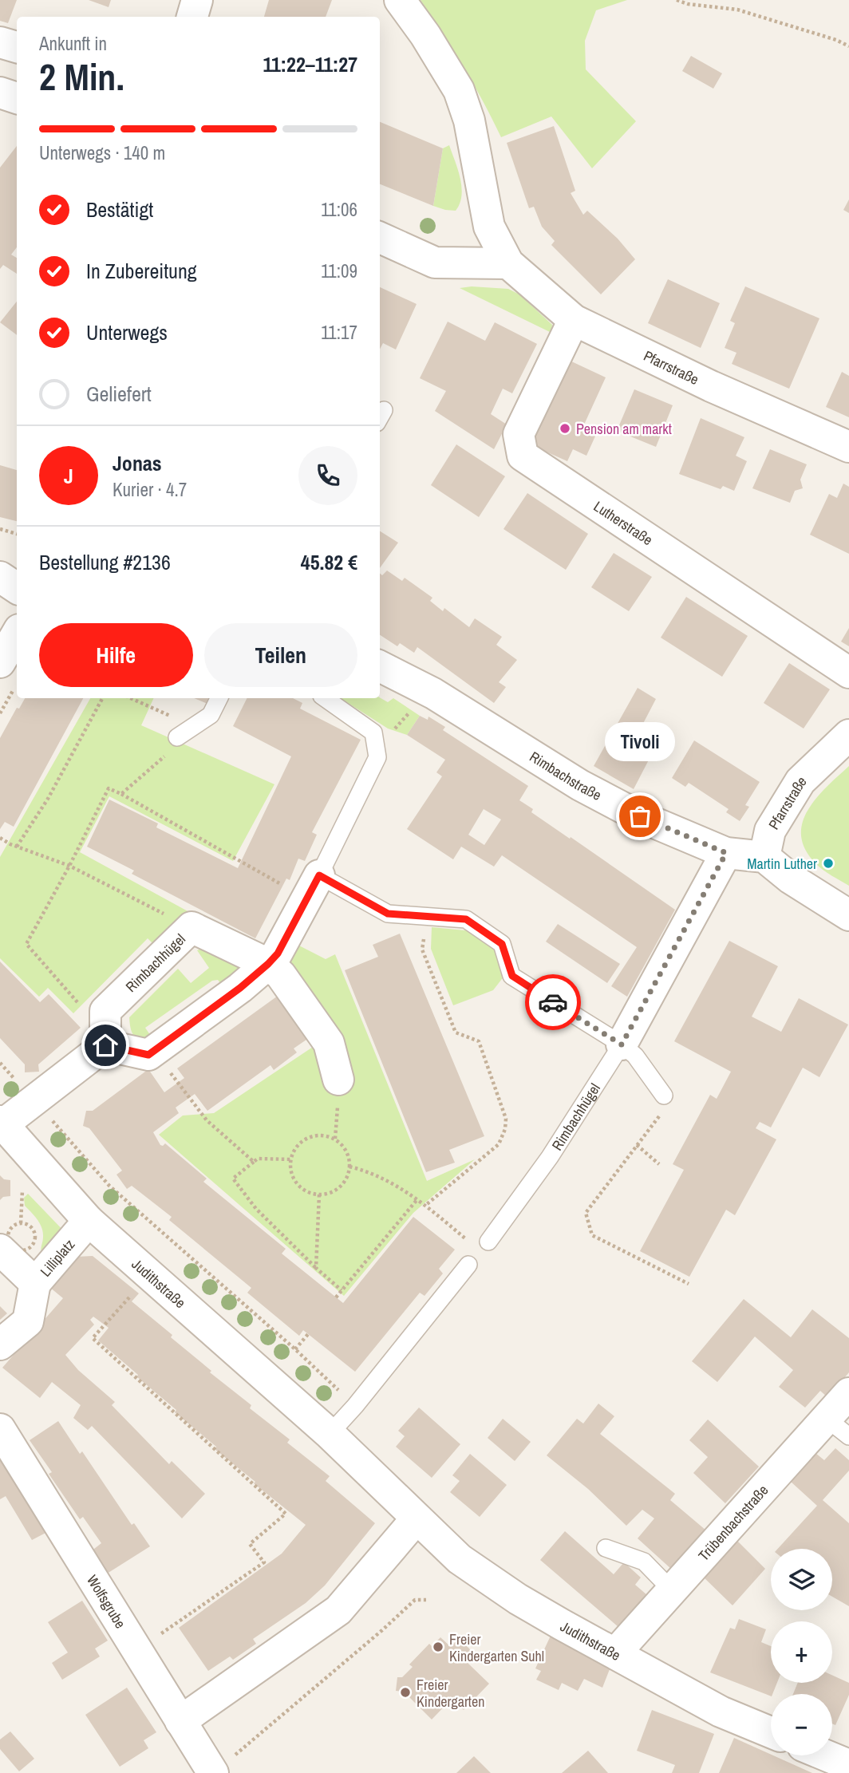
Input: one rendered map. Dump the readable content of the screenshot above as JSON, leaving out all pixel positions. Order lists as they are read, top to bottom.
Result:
{
  "streets": {
    "street": [
      "Pfarrstraße",
      "Lutherstraße",
      "Rimbachstraße",
      "Rimbachhügel",
      "Lilliplatz",
      "Judithstraße",
      "Trübenbachstraße",
      "Wolfsgrube"
    ]
  },
  "crossings": [
    ["Pfarrstraße", "Lutherstraße"],
    ["Pfarrstraße", "Rimbachstraße"],
    ["Rimbachstraße", "Rimbachhügel"],
    ["Lilliplatz", "Judithstraße"],
    ["Judithstraße", "Trübenbachstraße"]
  ],
  "places": [
    "Pension am markt",
    "Tivoli",
    "Martin Luther",
    "Freier Kindergarten Suhl",
    "Freier Kindergarten"
  ],
  "page": {
    "heading": ["2 Min.", "Ankunft in", "11:22–11:27"],
    "panel": [
      "Jonas",
      "Kurier · 4.7",
      "Bestellung #2136",
      "45.82 €"
    ],
    "bar": "Unterwegs · 140 m",
    "list": [
      ["Bestätigt", "11:06"],
      ["In Zubereitung", "11:09"],
      ["Unterwegs", "11:17"],
      "Geliefert"
    ],
    "round": "J",
    "buttons": ["Hilfe", "Teilen"],
    "bubble": "Tivoli",
    "map_buttons": ["+", "−"]
  }
}
